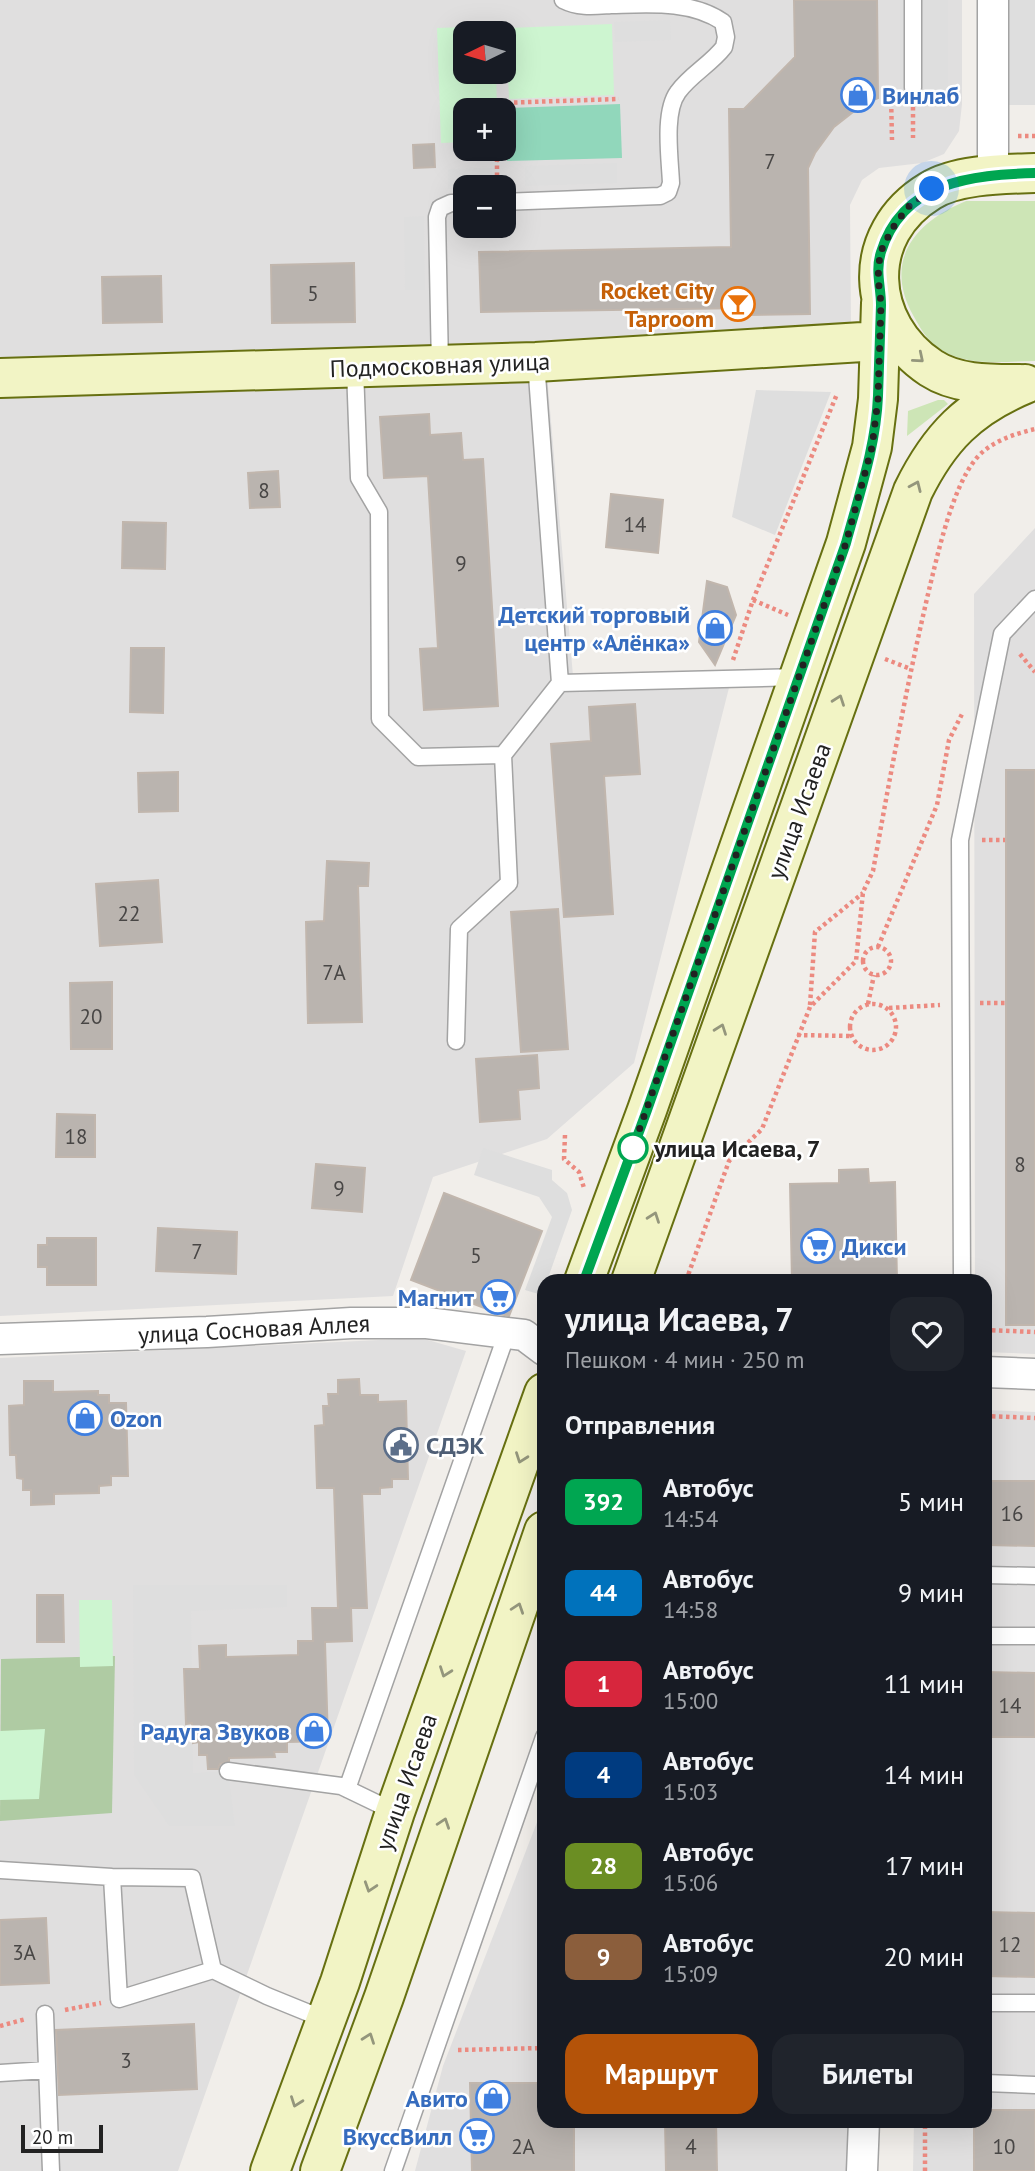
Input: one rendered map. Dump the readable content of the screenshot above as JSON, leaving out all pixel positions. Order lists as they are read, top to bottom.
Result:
{
  "streets": {
    "main road": ["Подмосковная улица", "улица Исаева"],
    "street": ["улица Сосновая Аллея"]
  },
  "crossings": [
    ["Подмосковная улица", "улица Исаева"]
  ],
  "places": {
    "shop": [
      "Винлаб",
      "Детский торговый центр «Алёнка»",
      "Ozon",
      "Радуга Звуков",
      "Авито"
    ],
    "bar": ["Rocket City Taproom"],
    "other": ["улица Исаева, 7"],
    "supermarket": ["Дикси", "Магнит", "ВкуссВилл"],
    "public building": ["СДЭК"]
  },
  "lines": ["bus line 392"],
  "house_numbers": [
    "7",
    "5",
    "8",
    "14",
    "9",
    "22",
    "7А",
    "20",
    "18",
    "8",
    "9",
    "7",
    "5",
    "16",
    "14",
    "12",
    "3А",
    "3",
    "2А",
    "4",
    "10"
  ],
  "scale_bar": "20 m",
  "north": "left",
  "page": {
    "map_buttons": ["+", "−"],
    "heading": [
      ["улица Исаева, 7", "Пешком · 4 мин · 250 m"],
      "Отправления"
    ],
    "list": [
      {
        "mark": "392",
        "name": "Автобус",
        "note": "14:54",
        "value": "5 мин"
      },
      {
        "mark": "44",
        "name": "Автобус",
        "note": "14:58",
        "value": "9 мин"
      },
      {
        "mark": "1",
        "name": "Автобус",
        "note": "15:00",
        "value": "11 мин"
      },
      {
        "mark": "4",
        "name": "Автобус",
        "note": "15:03",
        "value": "14 мин"
      },
      {
        "mark": "28",
        "name": "Автобус",
        "note": "15:06",
        "value": "17 мин"
      },
      {
        "mark": "9",
        "name": "Автобус",
        "note": "15:09",
        "value": "20 мин"
      }
    ],
    "buttons": ["Маршрут", "Билеты"],
    "scale": "20 m"
  }
}
